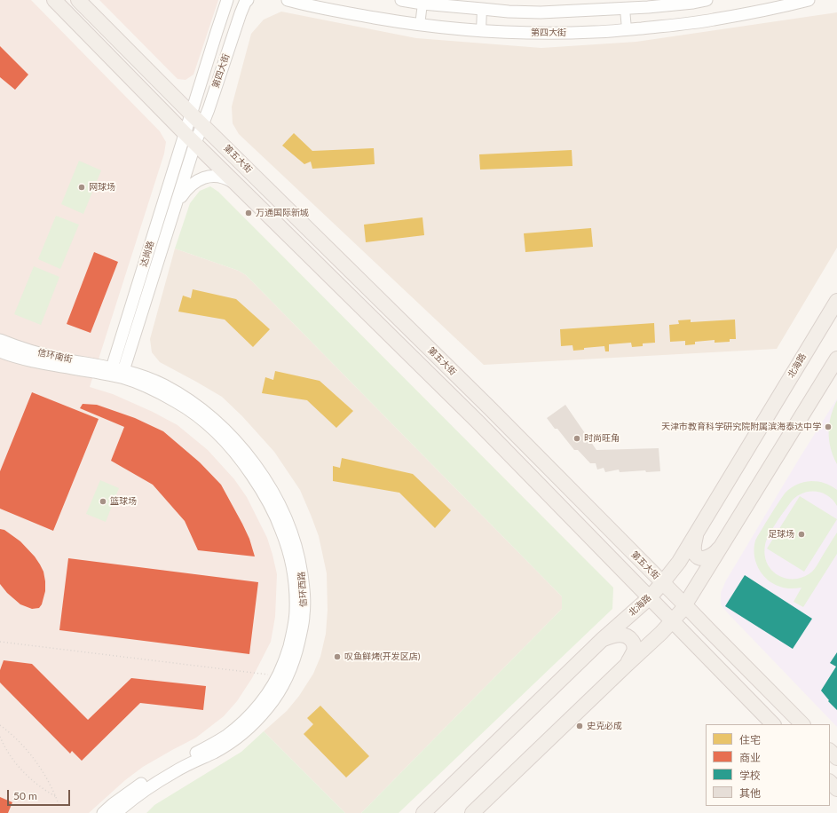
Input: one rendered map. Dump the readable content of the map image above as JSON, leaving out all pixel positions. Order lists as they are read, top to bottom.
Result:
{
  "streets": {
    "main road": ["第五大街", "北海路"],
    "street": [
      "第四大街",
      "达尚路",
      "信环南街",
      "信环西路"
    ]
  },
  "crossings": [
    ["第四大街", "第五大街"],
    ["第四大街", "达尚路"],
    ["第五大街", "达尚路"],
    ["第五大街", "北海路"],
    ["达尚路", "信环南街"],
    ["达尚路", "信环西路"],
    ["信环南街", "信环西路"]
  ],
  "places": [
    "网球场",
    "万通国际新城",
    "天津市教育科学研究院附属滨海泰达中学",
    "时尚旺角",
    "篮球场",
    "足球场",
    "叹鱼鲜烤(开发区店)",
    "史克必成"
  ],
  "legend": [
    "住宅",
    "商业",
    "学校",
    "其他"
  ],
  "scale_bar": "50 m"
}
